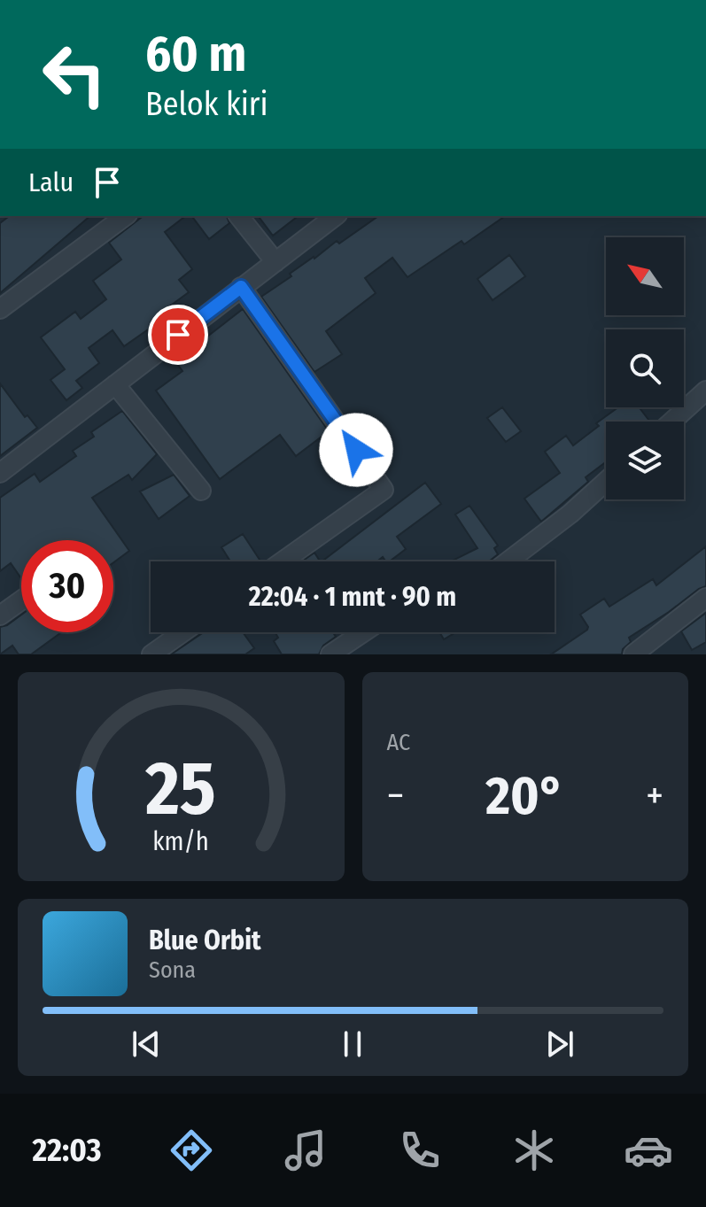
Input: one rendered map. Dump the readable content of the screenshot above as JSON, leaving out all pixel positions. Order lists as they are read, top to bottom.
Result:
{
  "north": "top left",
  "page": {
    "turn": ["60 m", "Belok kiri"],
    "then": "Lalu",
    "limit": "30",
    "trip": "22:04 · 1 mnt · 90 m",
    "tile": "AC",
    "heat": ["−", "20°", "+"],
    "song": ["Blue Orbit", "Sona"],
    "tabs": "22:03",
    "gauge": ["25", "km/h"]
  }
}
